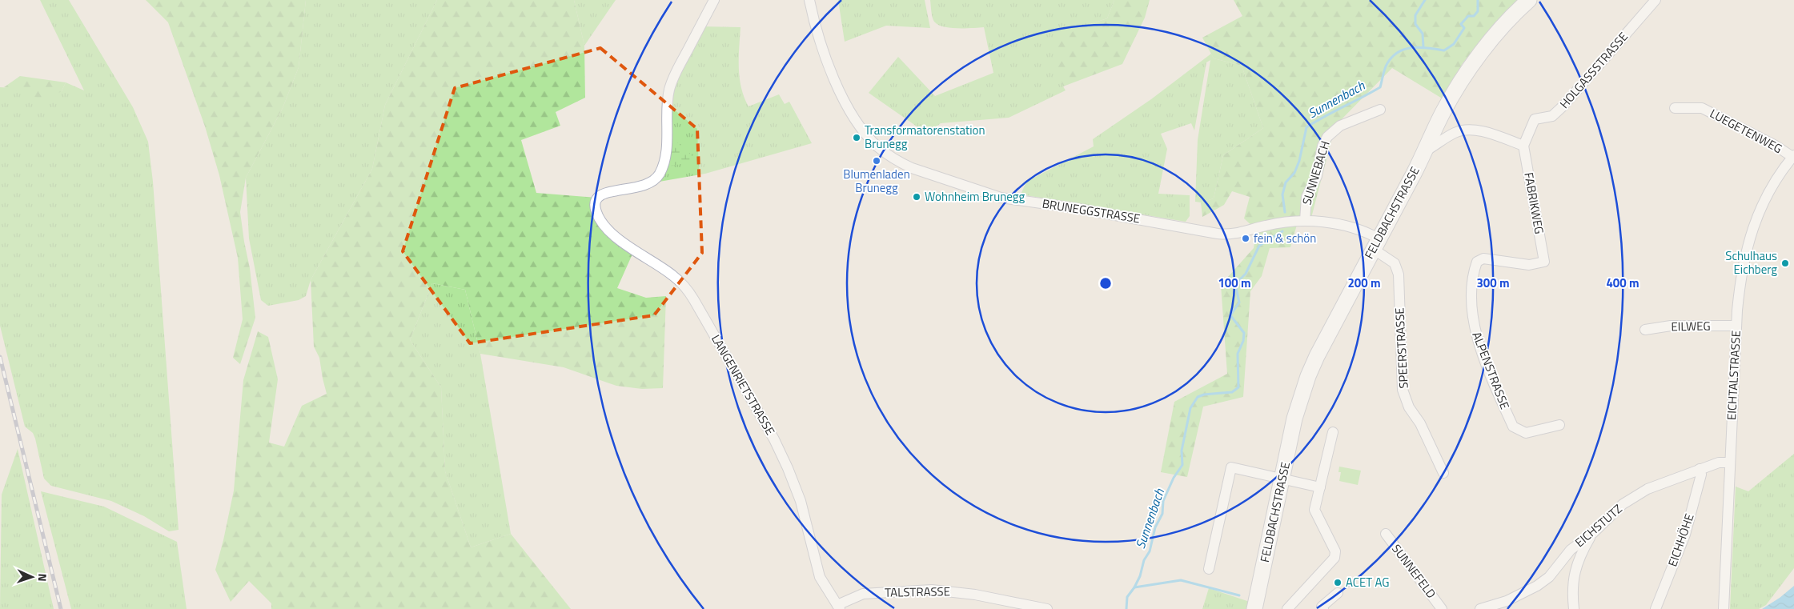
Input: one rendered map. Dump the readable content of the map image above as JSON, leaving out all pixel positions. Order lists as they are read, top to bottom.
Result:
{
  "streets": {
    "main road": ["FELDBACHSTRASSE"],
    "street": [
      "HOLGASSSTRASSE",
      "LUEGETENWEG",
      "SUNNEBACH",
      "FABRIKWEG",
      "BRUNEGGSTRASSE",
      "EILWEG",
      "SPEERSTRASSE",
      "ALPENSTRASSE",
      "EICHTALSTRASSE",
      "LANGENRIETSTRASSE",
      "EICHSTUTZ",
      "EICHHÖHE",
      "SUNNEFELD",
      "TALSTRASSE"
    ]
  },
  "crossings": [
    ["HOLGASSSTRASSE", "FABRIKWEG"],
    ["LUEGETENWEG", "EICHTALSTRASSE"],
    ["SUNNEBACH", "BRUNEGGSTRASSE"],
    ["FABRIKWEG", "ALPENSTRASSE"],
    ["BRUNEGGSTRASSE", "FELDBACHSTRASSE"],
    ["BRUNEGGSTRASSE", "SPEERSTRASSE"],
    ["FELDBACHSTRASSE", "SPEERSTRASSE"],
    ["EILWEG", "EICHTALSTRASSE"],
    ["EICHTALSTRASSE", "EICHSTUTZ"],
    ["LANGENRIETSTRASSE", "TALSTRASSE"],
    ["EICHSTUTZ", "EICHHÖHE"]
  ],
  "water": ["Sunnenbach"],
  "places": [
    "Transformatorenstation Brunegg",
    "Blumenladen Brunegg",
    "Wohnheim Brunegg",
    "fein & schön",
    "Schulhaus Eichberg",
    "ACET AG"
  ],
  "north": "right",
  "rings": [
    "100 m",
    "200 m",
    "300 m",
    "400 m"
  ]
}
